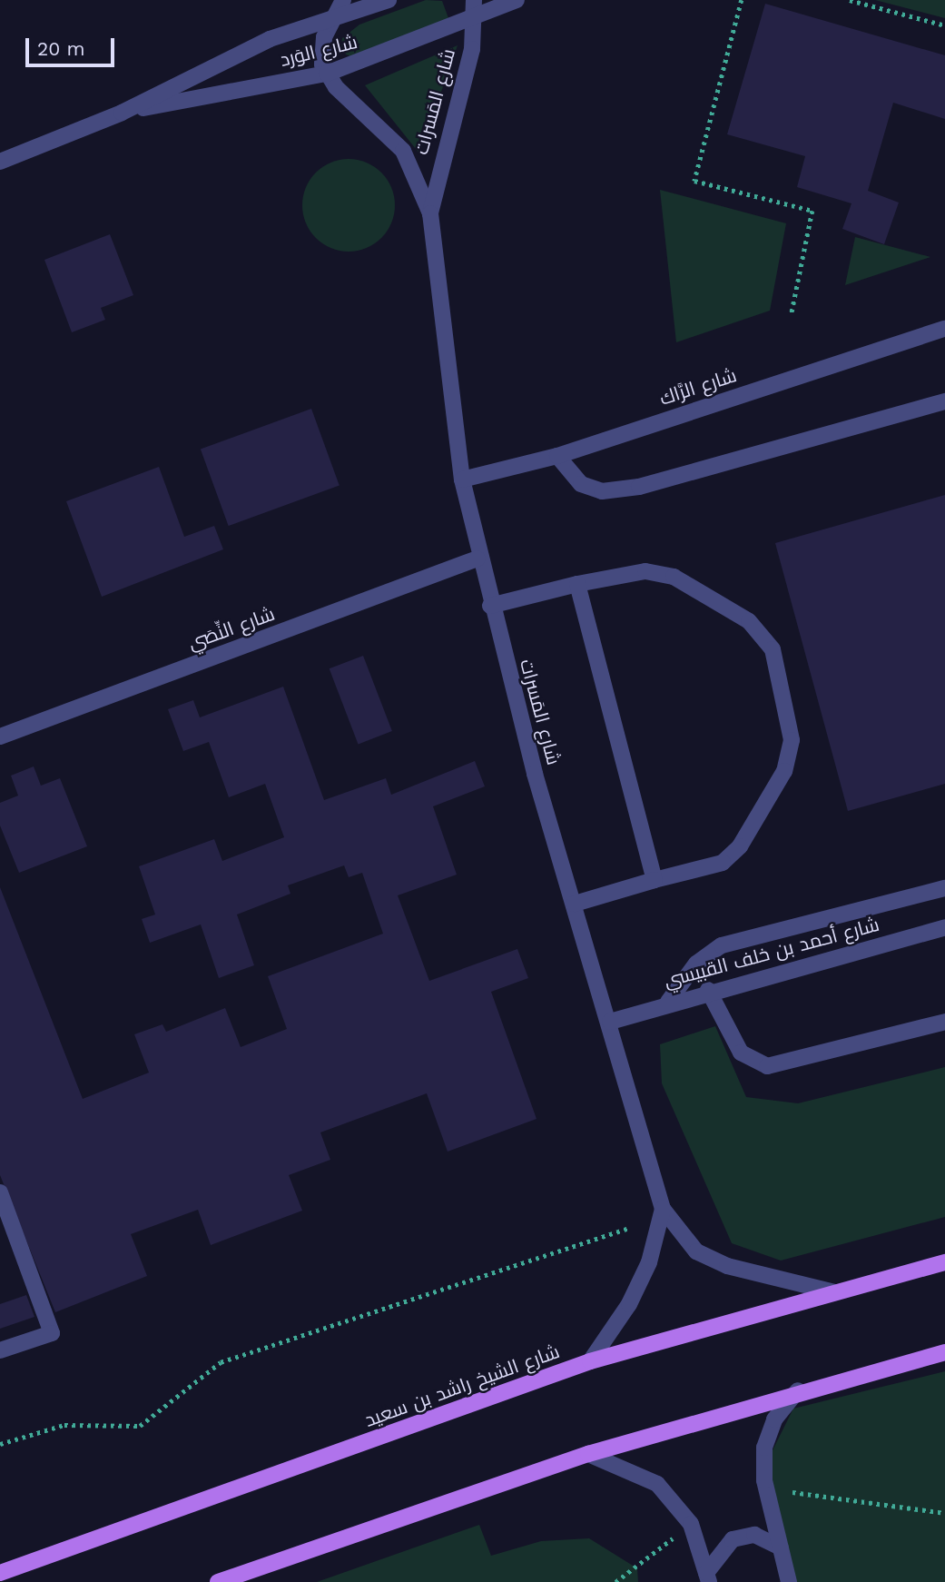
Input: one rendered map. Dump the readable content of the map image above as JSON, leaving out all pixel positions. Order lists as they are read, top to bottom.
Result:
{
  "streets": {
    "main road": ["شارع الشيخ راشد بن سعيد"],
    "street": [
      "شارع الوَرد",
      "شارع المَسرات",
      "شارع الرَّاك",
      "شارع النِّصَي",
      "شارع أحمد بن خلف القبيسي"
    ]
  },
  "crossings": [
    ["شارع الوَرد", "شارع المَسرات"],
    ["شارع المَسرات", "شارع الرَّاك"],
    ["شارع المَسرات", "شارع النِّصَي"],
    ["شارع المَسرات", "شارع أحمد بن خلف القبيسي"],
    ["شارع المَسرات", "شارع الشيخ راشد بن سعيد"]
  ],
  "scale_bar": "20 m"
}
